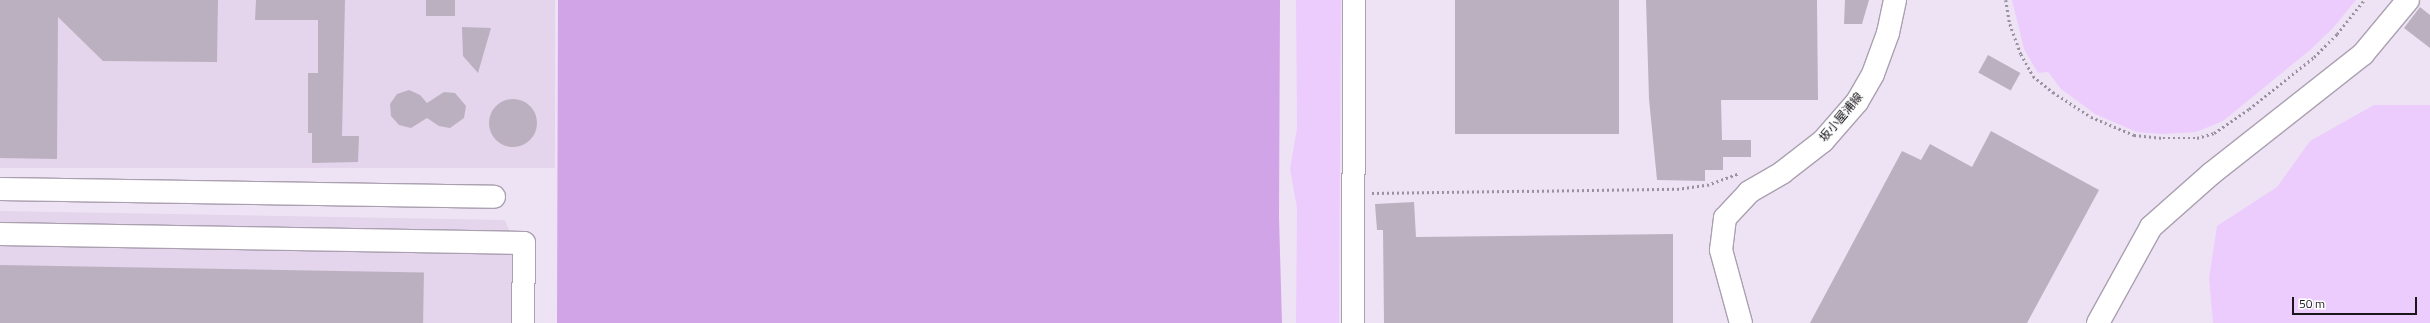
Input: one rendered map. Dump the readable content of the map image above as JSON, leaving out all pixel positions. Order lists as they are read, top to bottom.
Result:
{
  "streets": {
    "street": ["坂小屋浦線"]
  },
  "scale_bar": "50 m"
}
